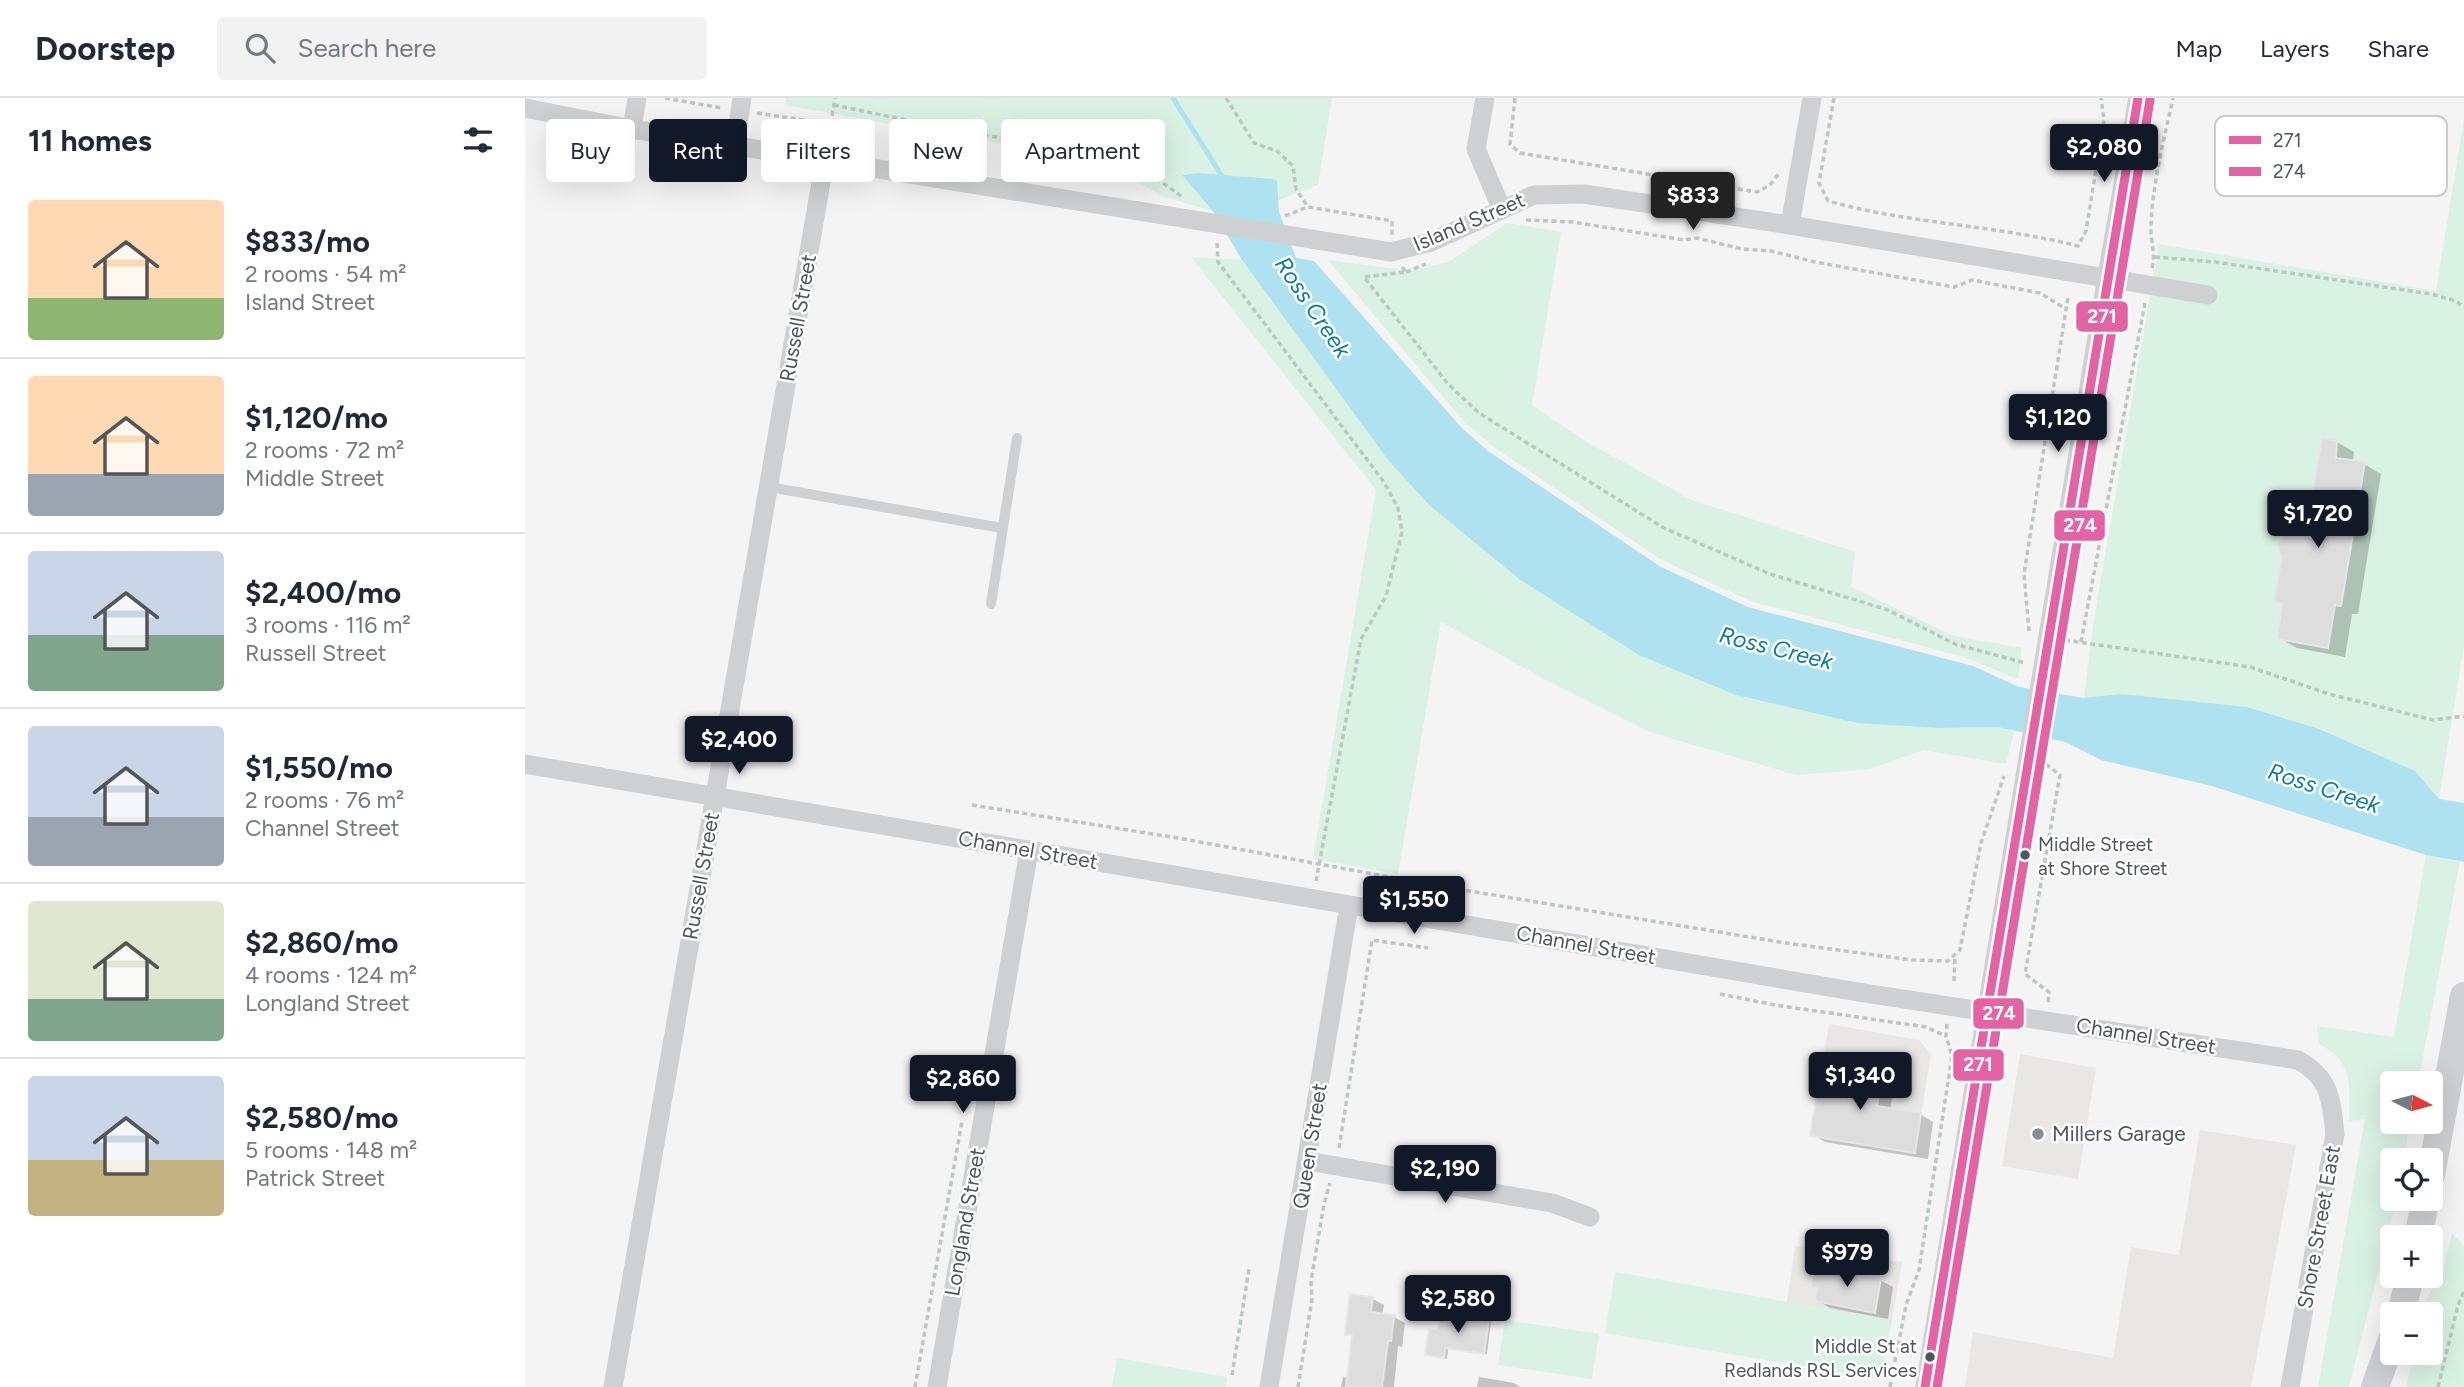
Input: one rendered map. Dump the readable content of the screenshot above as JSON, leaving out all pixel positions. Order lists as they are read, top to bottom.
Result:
{
  "streets": {
    "street": [
      "Island Street",
      "Russell Street",
      "Channel Street",
      "Queen Street",
      "Longland Street",
      "Shore Street East"
    ]
  },
  "crossings": [
    ["Russell Street", "Channel Street"],
    ["Channel Street", "Queen Street"],
    ["Channel Street", "Longland Street"],
    ["Channel Street", "Shore Street East"]
  ],
  "water": ["Ross Creek"],
  "places": ["Middle Street at Shore Street", "Millers Garage", "Middle St at Redlands RSL Services"],
  "lines": ["transit line 271", "transit line 274"],
  "legend": ["271", "274"],
  "north": "right",
  "page": {
    "header": "Doorstep",
    "search": "Search here",
    "nav": ["Map", "Layers", "Share"],
    "heading": "11 homes",
    "chip": [
      "Buy",
      "Rent",
      "Filters",
      "New",
      "Apartment"
    ],
    "price": [
      "$2,080",
      "$833",
      "$1,120",
      "$1,720",
      "$2,400",
      "$1,550",
      "$1,340",
      "$2,860",
      "$2,190",
      "$979",
      "$2,580"
    ],
    "list": [
      {
        "name": "$833/mo",
        "note": "2 rooms · 54 m² · Island Street"
      },
      {
        "name": "$1,120/mo",
        "note": "2 rooms · 72 m² · Middle Street"
      },
      {
        "name": "$2,400/mo",
        "note": "3 rooms · 116 m² · Russell Street"
      },
      {
        "name": "$1,550/mo",
        "note": "2 rooms · 76 m² · Channel Street"
      },
      {
        "name": "$2,860/mo",
        "note": "4 rooms · 124 m² · Longland Street"
      },
      {
        "name": "$2,580/mo",
        "note": "5 rooms · 148 m² · Patrick Street"
      }
    ],
    "map_buttons": ["+", "−"]
  }
}
